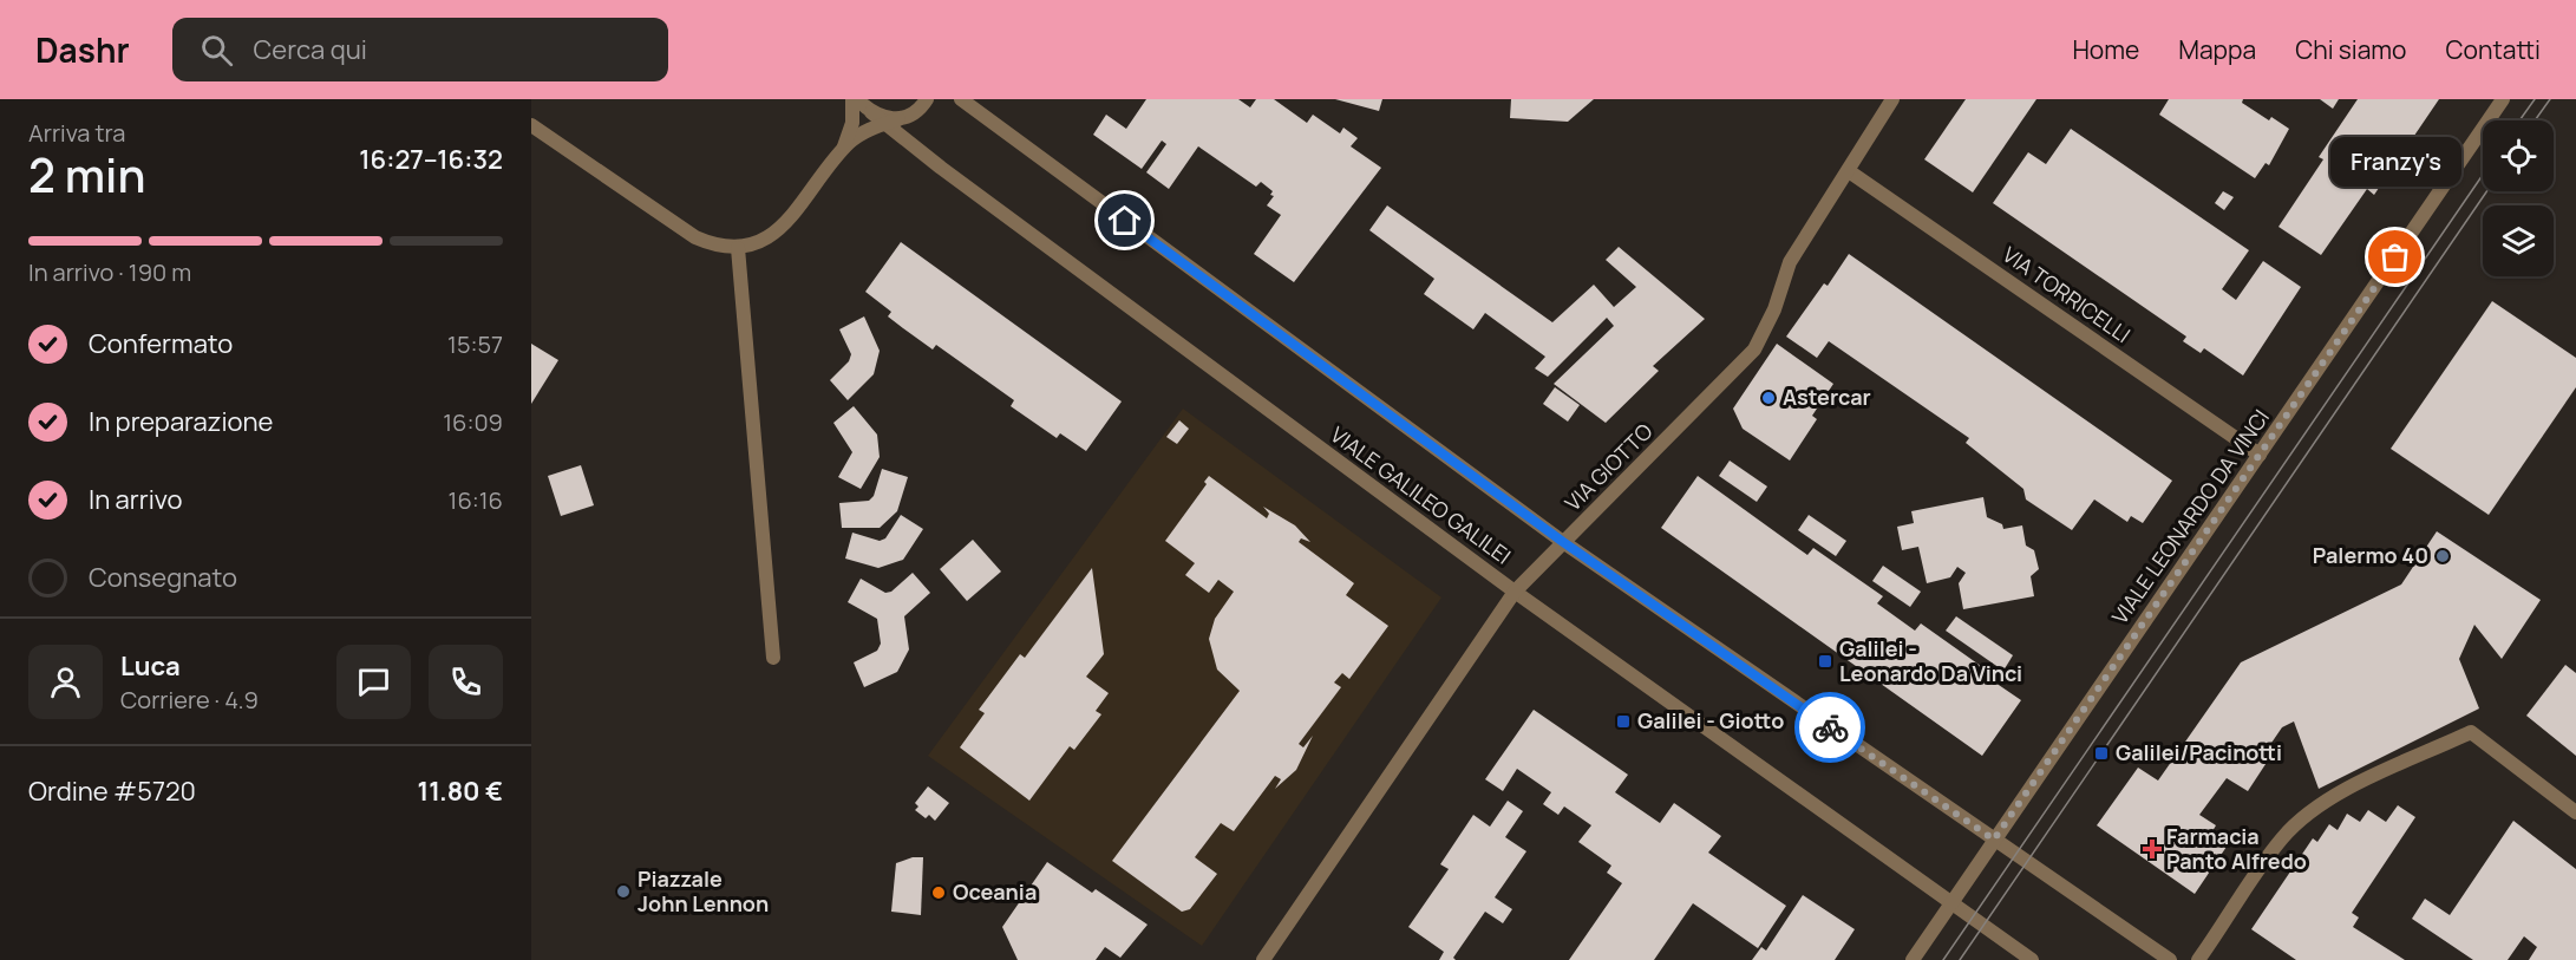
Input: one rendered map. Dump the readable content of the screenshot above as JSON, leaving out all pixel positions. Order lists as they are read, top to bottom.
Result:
{
  "streets": {
    "street": [
      "VIA TORRICELLI",
      "VIA GIOTTO",
      "VIALE GALILEO GALILEI",
      "VIALE LEONARDO DA VINCI"
    ]
  },
  "crossings": [
    ["VIA TORRICELLI", "VIA GIOTTO"],
    ["VIA TORRICELLI", "VIALE LEONARDO DA VINCI"],
    ["VIA GIOTTO", "VIALE GALILEO GALILEI"],
    ["VIALE GALILEO GALILEI", "VIALE LEONARDO DA VINCI"]
  ],
  "places": {
    "other": [
      "Franzy's",
      "Astercar",
      "Palermo 40",
      "Piazzale John Lennon",
      "Oceania"
    ],
    "transit": ["Galilei - Leonardo Da Vinci", "Galilei - Giotto", "Galilei/Pacinotti"],
    "health": ["Farmacia Panto Alfredo"]
  },
  "page": {
    "header": "Dashr",
    "search": "Cerca qui",
    "nav": [
      "Home",
      "Mappa",
      "Chi siamo",
      "Contatti"
    ],
    "heading": ["2 min", "Arriva tra", "16:27–16:32"],
    "panel": [
      "Luca",
      "Corriere · 4.9",
      "Ordine #5720",
      "11.80 €"
    ],
    "bubble": "Franzy's",
    "bar": "In arrivo · 190 m",
    "list": [
      ["Confermato", "15:57"],
      ["In preparazione", "16:09"],
      ["In arrivo", "16:16"],
      "Consegnato"
    ]
  }
}
